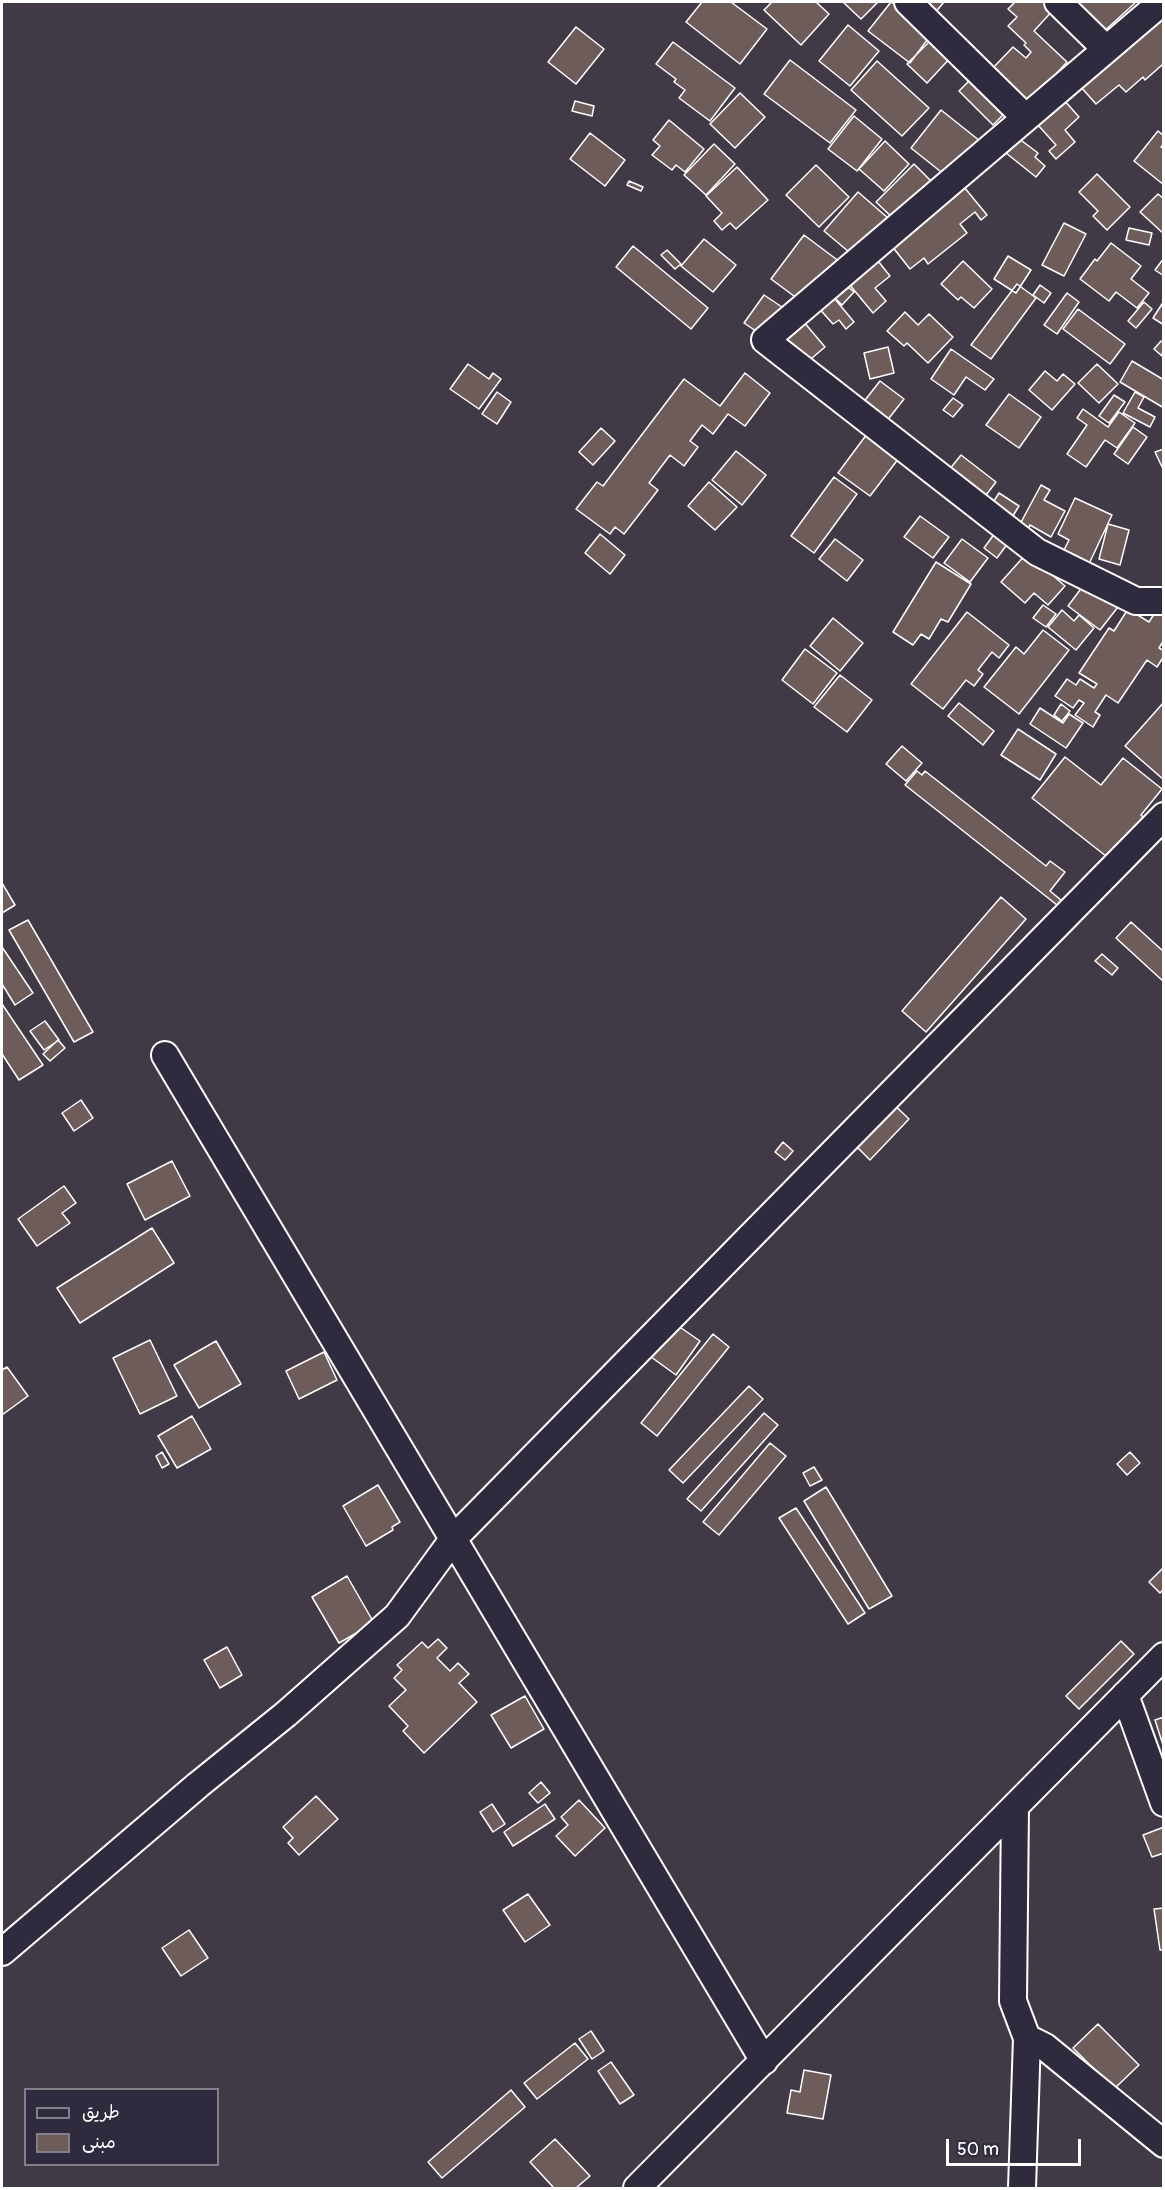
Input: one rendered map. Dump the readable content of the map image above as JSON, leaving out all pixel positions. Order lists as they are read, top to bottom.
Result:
{
  "legend": ["طريق", "مبنى"],
  "scale_bar": "50 m"
}
